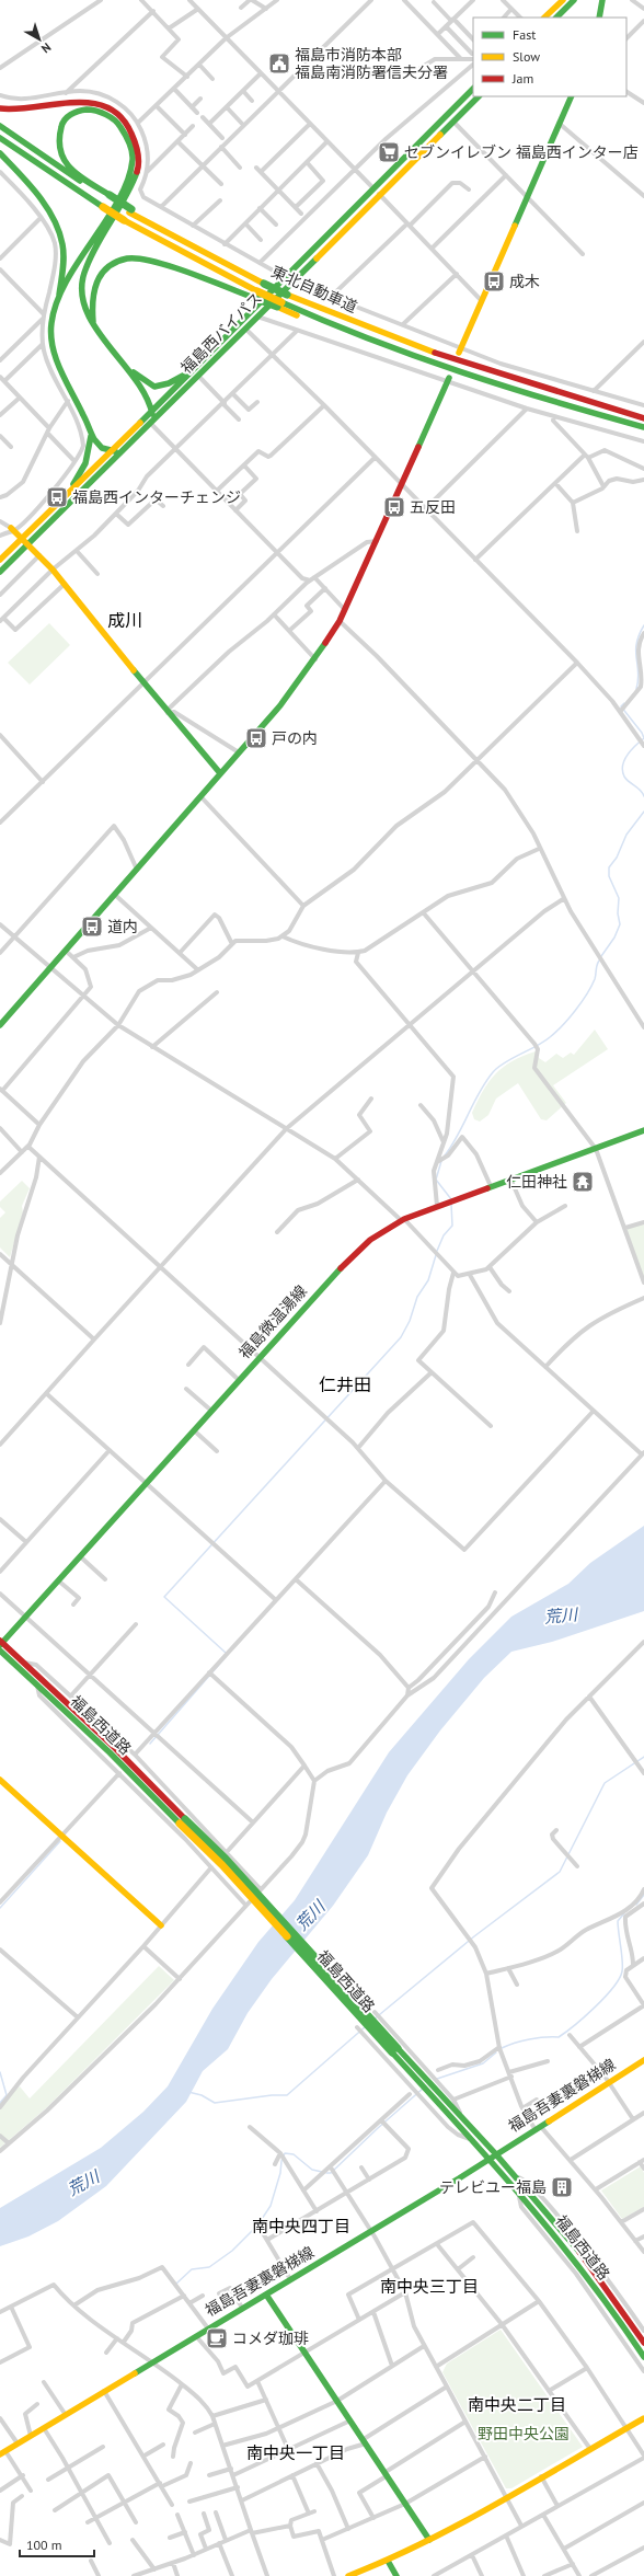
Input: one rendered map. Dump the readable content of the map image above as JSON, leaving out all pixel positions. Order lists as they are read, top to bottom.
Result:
{
  "streets": {
    "main road": [
      "東北自動車道",
      "福島西バイパス",
      "福島微温湯線",
      "福島西道路",
      "福島吾妻裏磐梯線"
    ]
  },
  "crossings": [
    ["福島微温湯線", "福島西道路"],
    ["福島西道路", "福島吾妻裏磐梯線"]
  ],
  "districts": [
    "成川",
    "仁井田",
    "南中央四丁目",
    "南中央三丁目",
    "南中央二丁目",
    "南中央一丁目"
  ],
  "water": ["荒川"],
  "parks": ["野田中央公園"],
  "places": {
    "public building": ["福島市消防本部 福島南消防署信夫分署"],
    "supermarket": ["セブンイレブン 福島西インター店"],
    "bus stop": [
      "成木",
      "福島西インターチェンジ",
      "五反田",
      "戸の内",
      "道内"
    ],
    "temple": ["仁田神社"],
    "building": ["テレビユー福島"],
    "cafe": ["コメダ珈琲"]
  },
  "legend": ["Fast", "Slow", "Jam"],
  "scale_bar": "100 m",
  "north": "bottom right"
}
